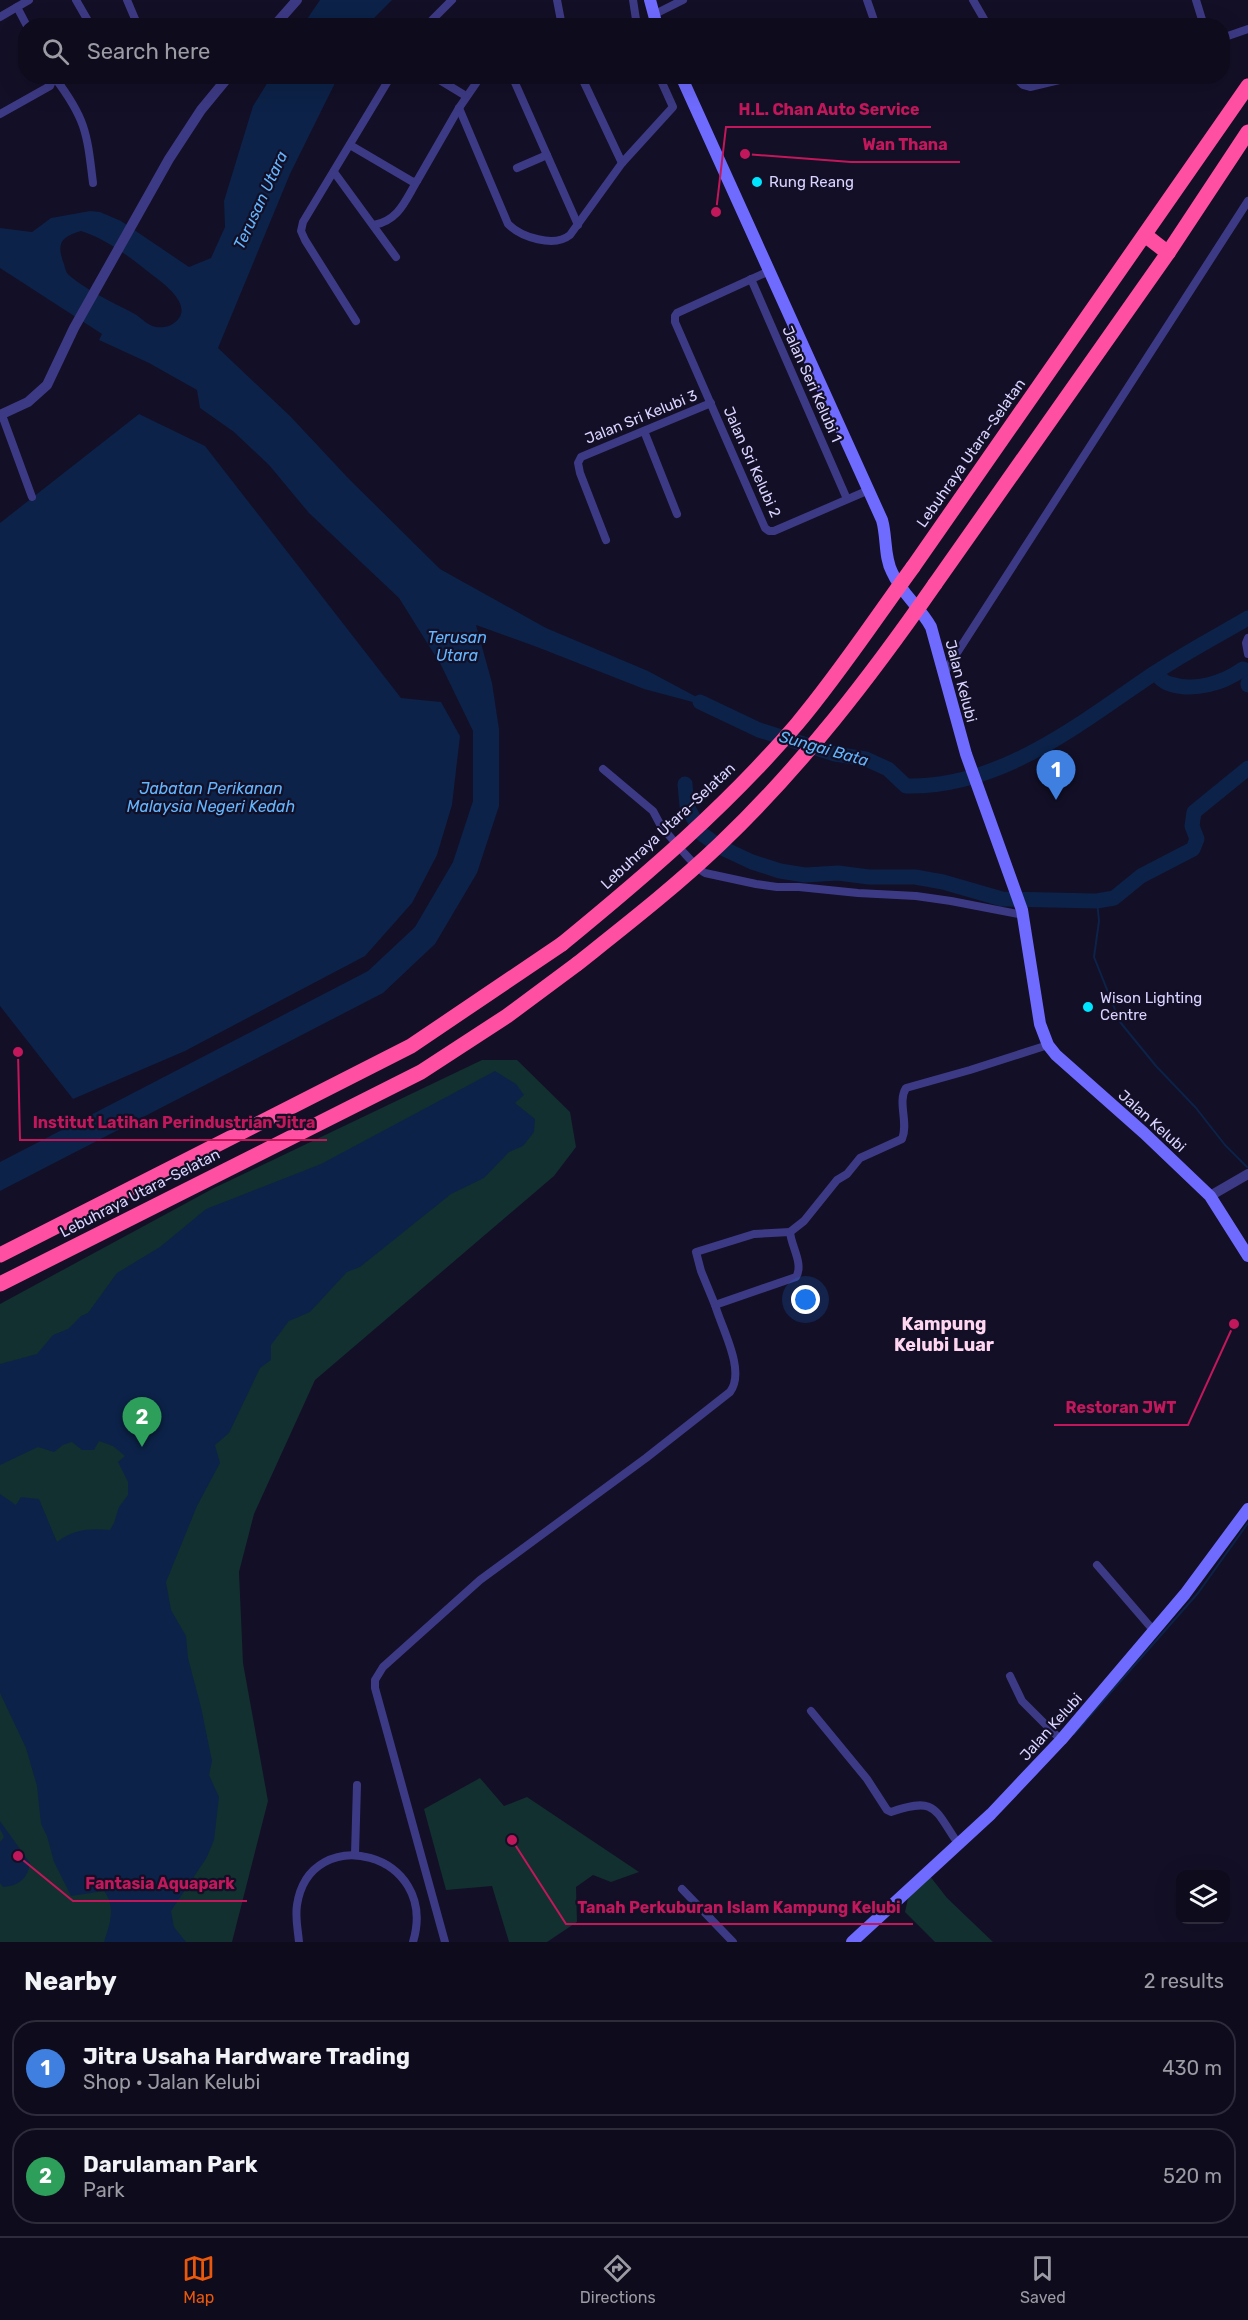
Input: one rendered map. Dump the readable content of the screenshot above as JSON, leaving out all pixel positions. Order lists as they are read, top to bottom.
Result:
{
  "streets": {
    "highway": ["Lebuhraya Utara–Selatan"],
    "main road": ["Jalan Kelubi"],
    "street": ["Jalan Seri Kelubi 1", "Jalan Sri Kelubi 3", "Jalan Sri Kelubi 2"]
  },
  "crossings": [
    ["Jalan Seri Kelubi 1", "Jalan Sri Kelubi 3"],
    ["Jalan Seri Kelubi 1", "Jalan Sri Kelubi 2"],
    ["Jalan Sri Kelubi 3", "Jalan Sri Kelubi 2"],
    ["Jalan Sri Kelubi 3", "Jalan Kelubi"],
    ["Jalan Sri Kelubi 2", "Jalan Kelubi"]
  ],
  "districts": ["Kampung Kelubi Luar"],
  "water": ["Terusan Utara", "Sungai Bata", "Jabatan Perikanan Malaysia Negeri Kedah"],
  "places": [
    "Wan Thana",
    "Rung Reang",
    "H.L. Chan Auto Service",
    "Wison Lighting Centre",
    "Institut Latihan Perindustrian Jitra",
    "Restoran JWT",
    "Tanah Perkuburan Islam Kampung Kelubi",
    "Fantasia Aquapark"
  ],
  "page": {
    "search": "Search here",
    "pins": ["1", "2"],
    "heading": ["Nearby", "2 results"],
    "list": [
      {
        "mark": "1",
        "name": "Jitra Usaha Hardware Trading",
        "note": "Shop · Jalan Kelubi",
        "value": "430 m"
      },
      {
        "mark": "2",
        "name": "Darulaman Park",
        "note": "Park",
        "value": "520 m"
      }
    ],
    "nav": ["Map", "Directions", "Saved"]
  }
}
